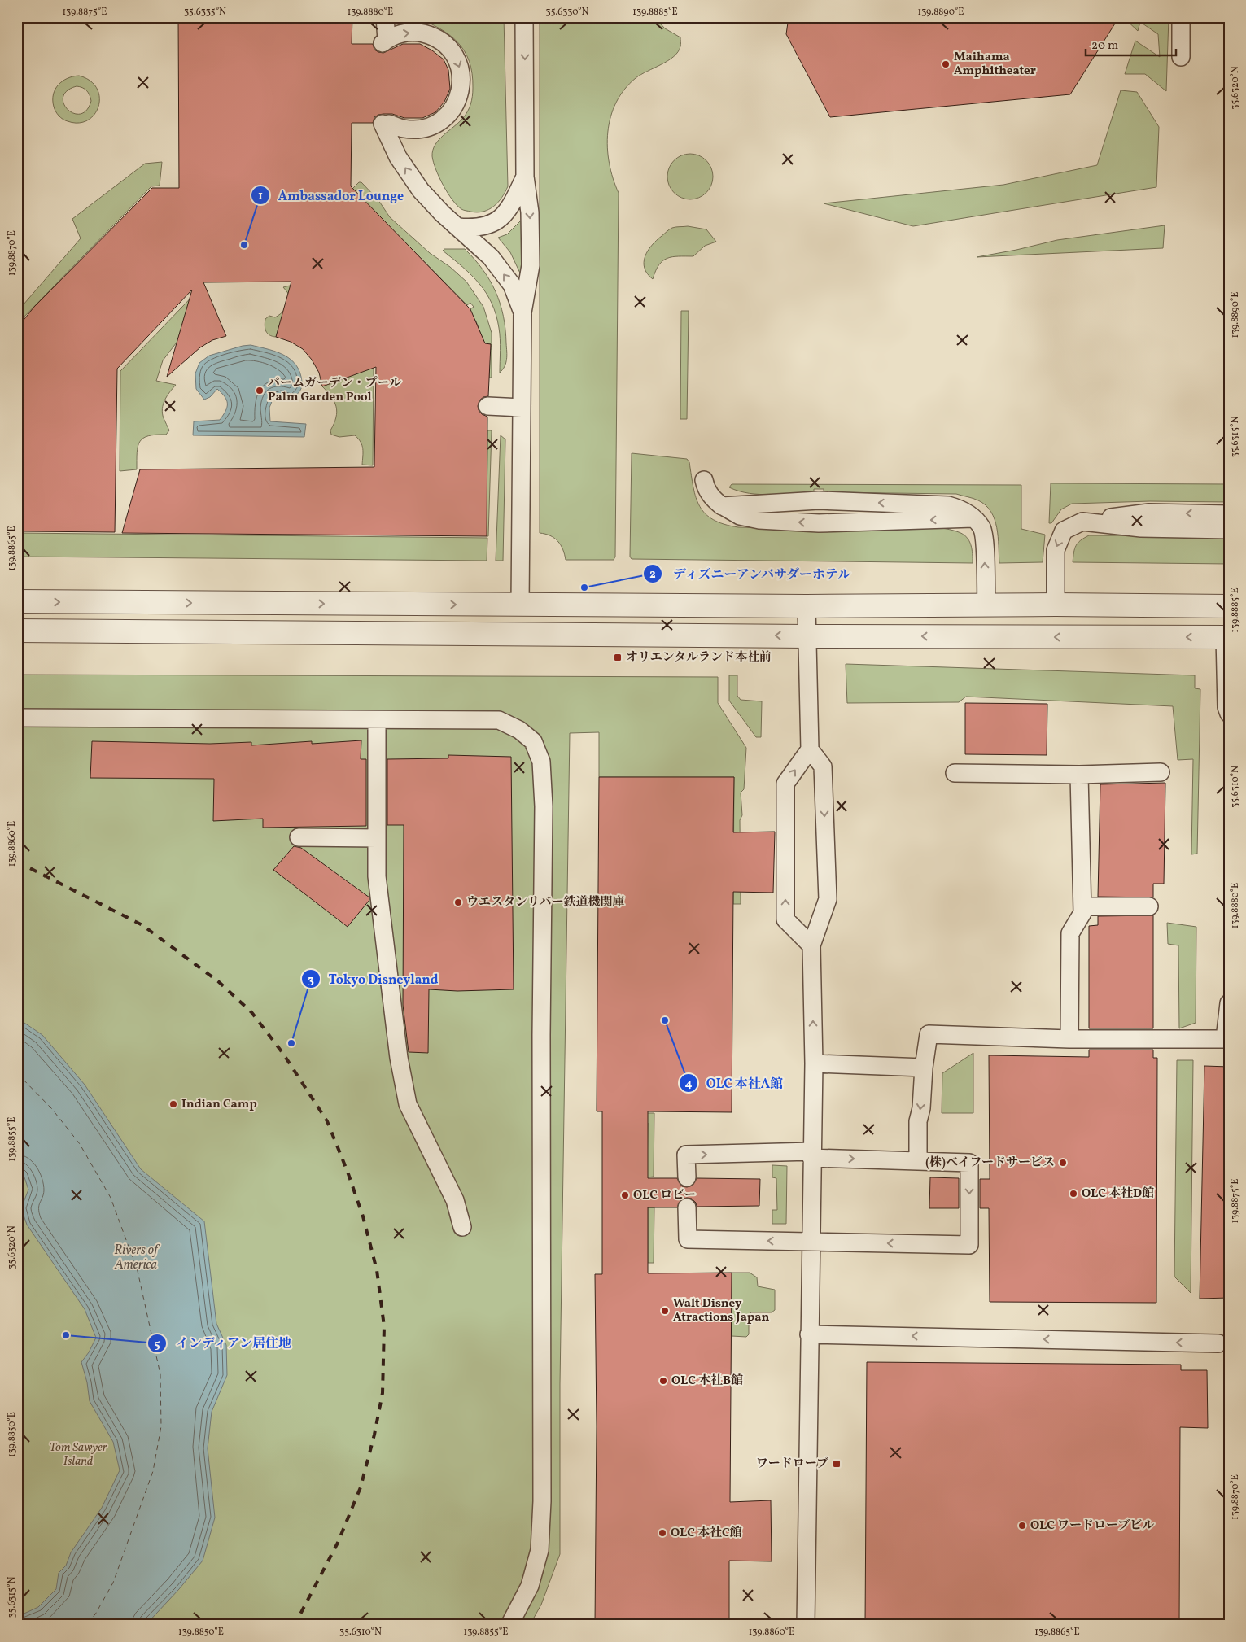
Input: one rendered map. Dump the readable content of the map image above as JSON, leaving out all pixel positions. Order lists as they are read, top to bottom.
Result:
{
  "water": ["Rivers of America"],
  "parks": ["Tom Sawyer Island"],
  "places": {
    "other": [
      "Maihama Amphitheater",
      "Ambassador Lounge",
      "パームガーデン・プール Palm Garden Pool",
      "ディズニーアンバサダーホテル",
      "ウエスタンリバー鉄道機関庫",
      "OLC 本社A館",
      "Tokyo Disneyland",
      "Indian Camp",
      "(株)ベイフードサービス",
      "OLC 本社D館",
      "OLC ロビー",
      "Walt Disney Atractions Japan",
      "インディアン居住地",
      "OLC 本社B館",
      "OLC ワードローブビル",
      "OLC 本社C館"
    ],
    "transit": ["オリエンタルランド本社前", "ワードローブ"]
  },
  "scale_bar": "20 m",
  "coordinates": [
    "139.8875°E",
    "35.6335°N",
    "139.8880°E",
    "35.6330°N",
    "139.8885°E",
    "139.8890°E",
    "35.6320°N",
    "139.8870°E",
    "35.6315°N",
    "139.8865°E",
    "35.6310°N",
    "139.8860°E",
    "139.8855°E",
    "139.8850°E"
  ]
}
